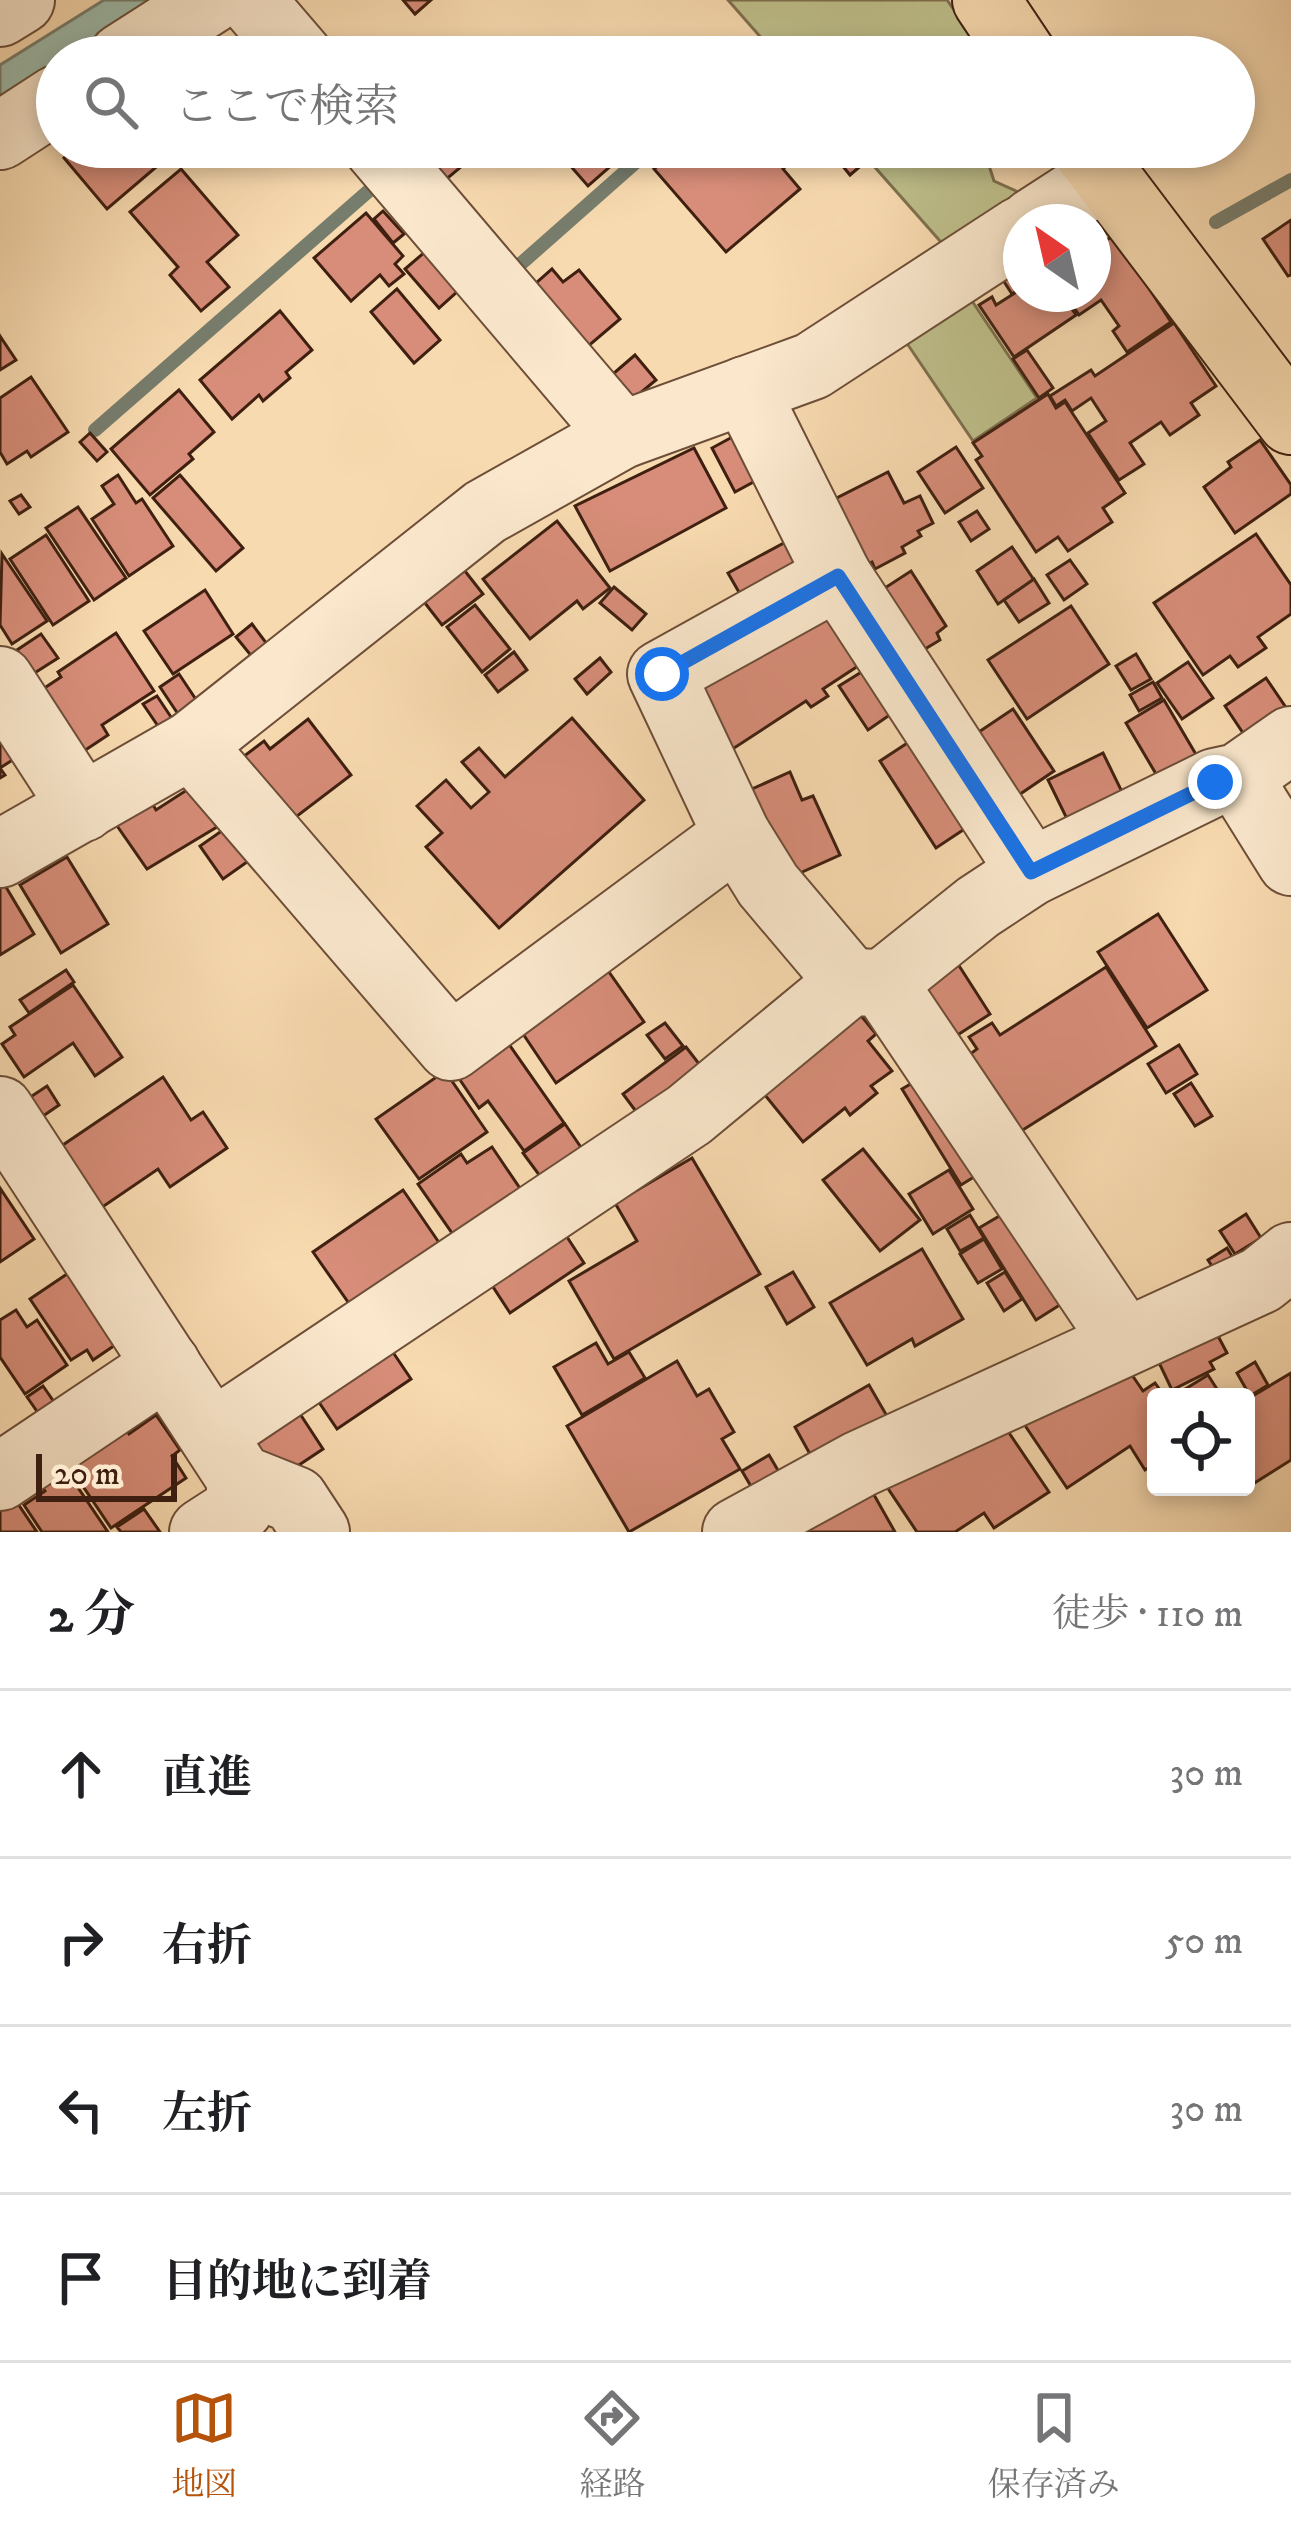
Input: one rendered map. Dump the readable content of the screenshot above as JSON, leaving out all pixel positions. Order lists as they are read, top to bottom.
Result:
{
  "scale_bar": "20 m",
  "north": "top left",
  "page": {
    "search": "ここで検索",
    "scale": "20 m",
    "heading": ["2 分", "徒歩 · 110 m"],
    "list": [
      ["直進", "30 m"],
      ["右折", "50 m"],
      ["左折", "30 m"],
      "目的地に到着"
    ],
    "nav": ["地図", "経路", "保存済み"]
  }
}
